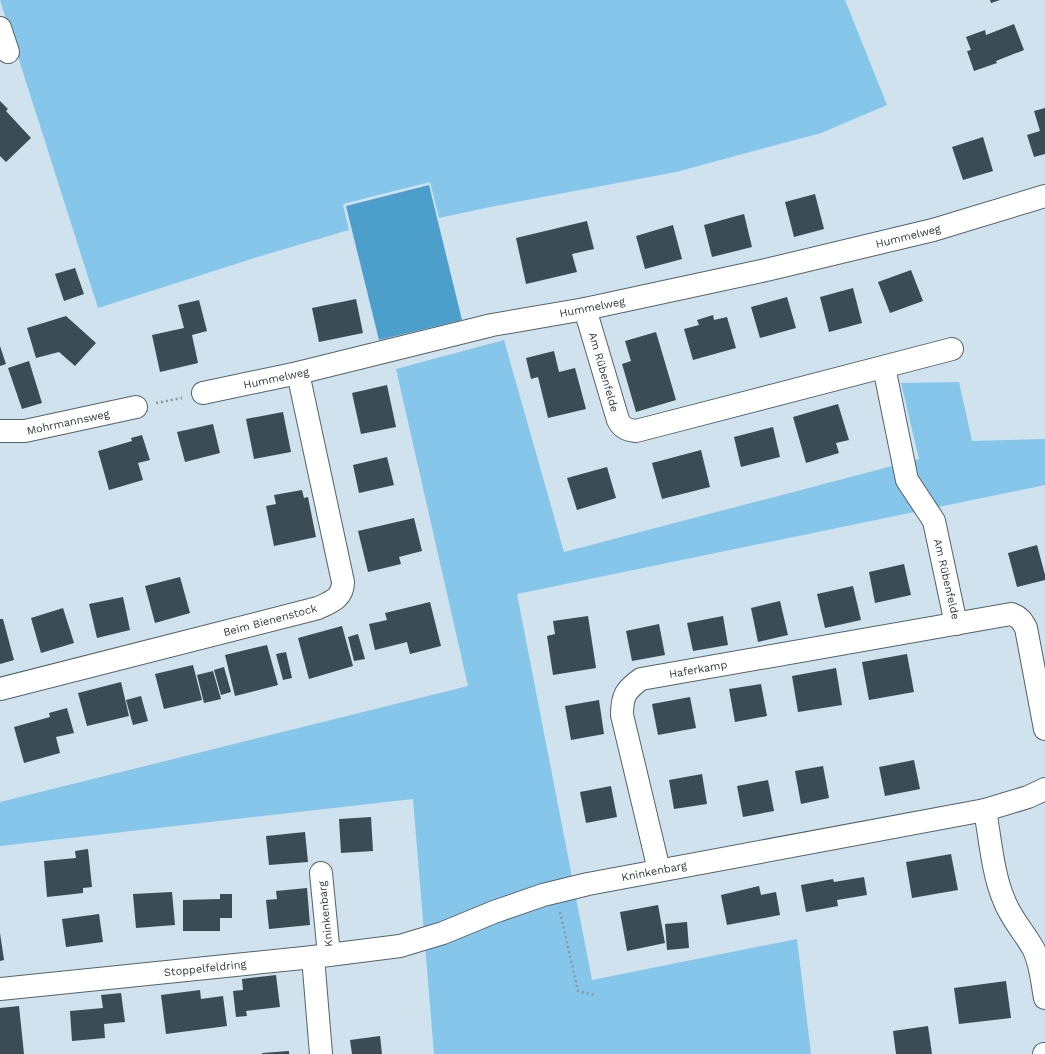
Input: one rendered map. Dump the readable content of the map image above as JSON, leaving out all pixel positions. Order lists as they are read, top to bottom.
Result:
{
  "streets": {
    "street": [
      "Hummelweg",
      "Am Rübenfelde",
      "Mohrmannsweg",
      "Beim Bienenstock",
      "Haferkamp",
      "Kninkenbarg",
      "Stoppelfeldring"
    ]
  },
  "crossings": [
    ["Hummelweg", "Am Rübenfelde"],
    ["Hummelweg", "Beim Bienenstock"],
    ["Am Rübenfelde", "Haferkamp"],
    ["Haferkamp", "Kninkenbarg"],
    ["Kninkenbarg", "Stoppelfeldring"]
  ]
}
